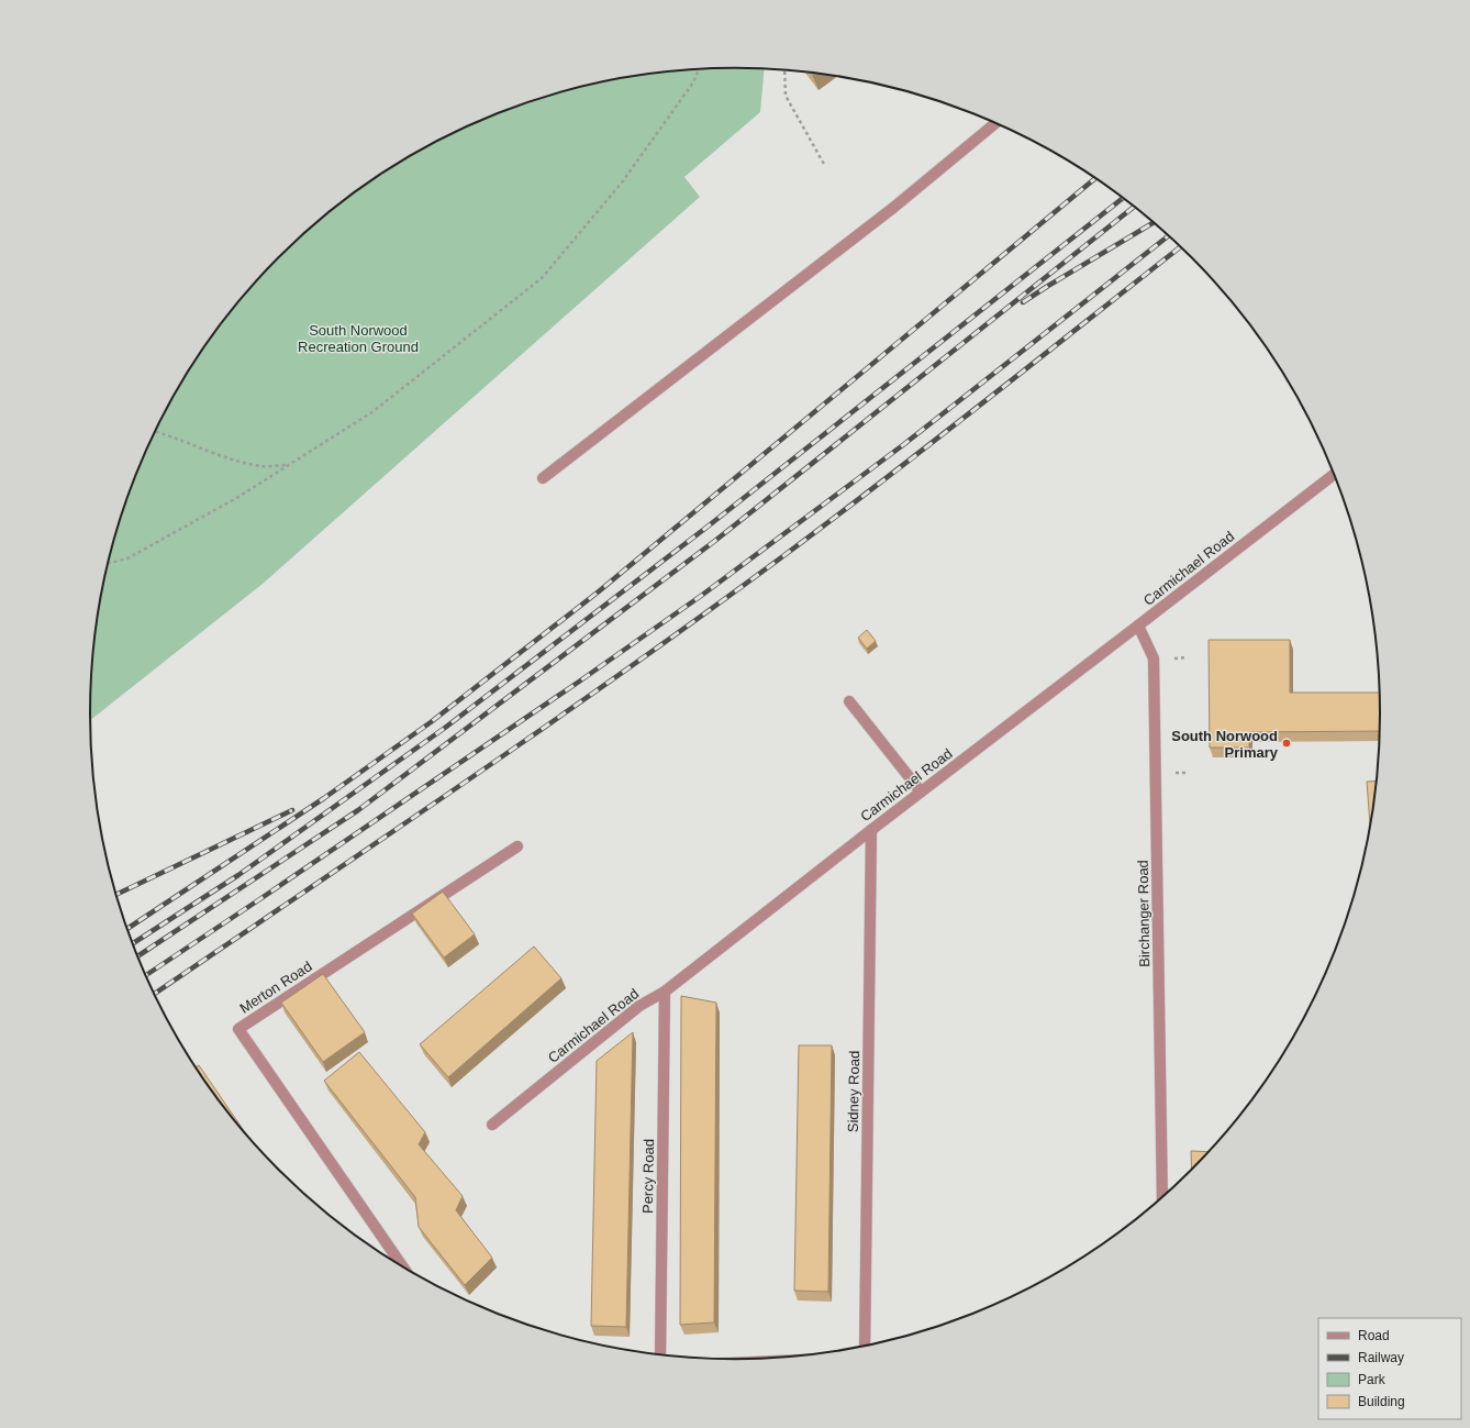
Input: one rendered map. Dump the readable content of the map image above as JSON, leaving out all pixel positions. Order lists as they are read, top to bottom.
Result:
{
  "streets": {
    "street": [
      "Carmichael Road",
      "Birchanger Road",
      "Merton Road",
      "Sidney Road",
      "Percy Road"
    ]
  },
  "crossings": [
    ["Carmichael Road", "Birchanger Road"],
    ["Carmichael Road", "Sidney Road"],
    ["Carmichael Road", "Percy Road"]
  ],
  "parks": ["South Norwood Recreation Ground"],
  "places": ["South Norwood Primary"],
  "legend": [
    "Road",
    "Railway",
    "Park",
    "Building"
  ]
}
